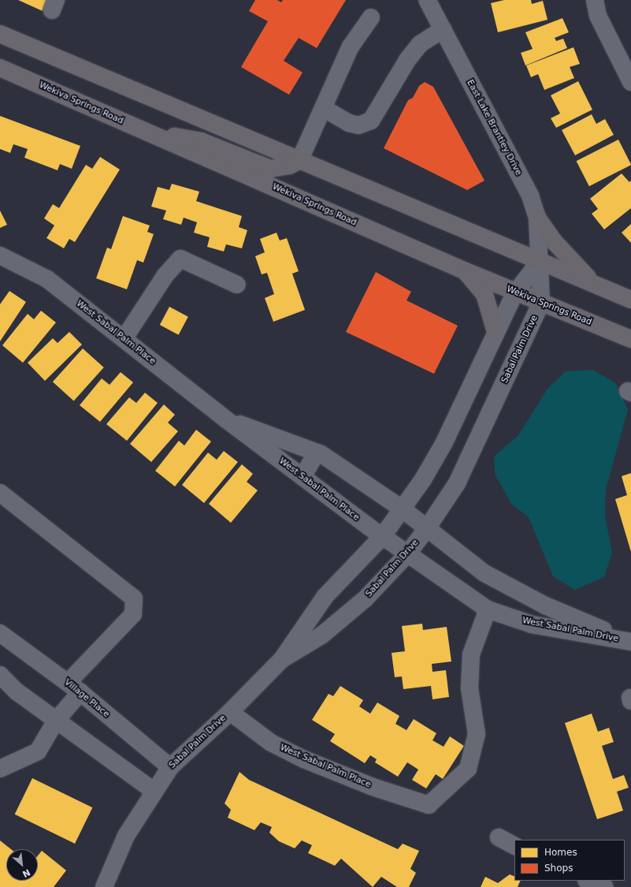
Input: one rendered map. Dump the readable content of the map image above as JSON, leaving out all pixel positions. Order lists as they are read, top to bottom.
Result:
{
  "streets": {
    "main road": ["Wekiva Springs Road"],
    "street": [
      "East Lake Brantley Drive",
      "West Sabal Palm Place",
      "Sabal Palm Drive",
      "West Sabal Palm Drive",
      "Village Place"
    ]
  },
  "crossings": [
    ["Wekiva Springs Road", "Sabal Palm Drive"],
    ["East Lake Brantley Drive", "Sabal Palm Drive"],
    ["West Sabal Palm Place", "Sabal Palm Drive"],
    ["West Sabal Palm Place", "West Sabal Palm Drive"],
    ["Sabal Palm Drive", "West Sabal Palm Drive"],
    ["Sabal Palm Drive", "Village Place"]
  ],
  "legend": ["Homes", "Shops"],
  "north": "bottom right"
}
